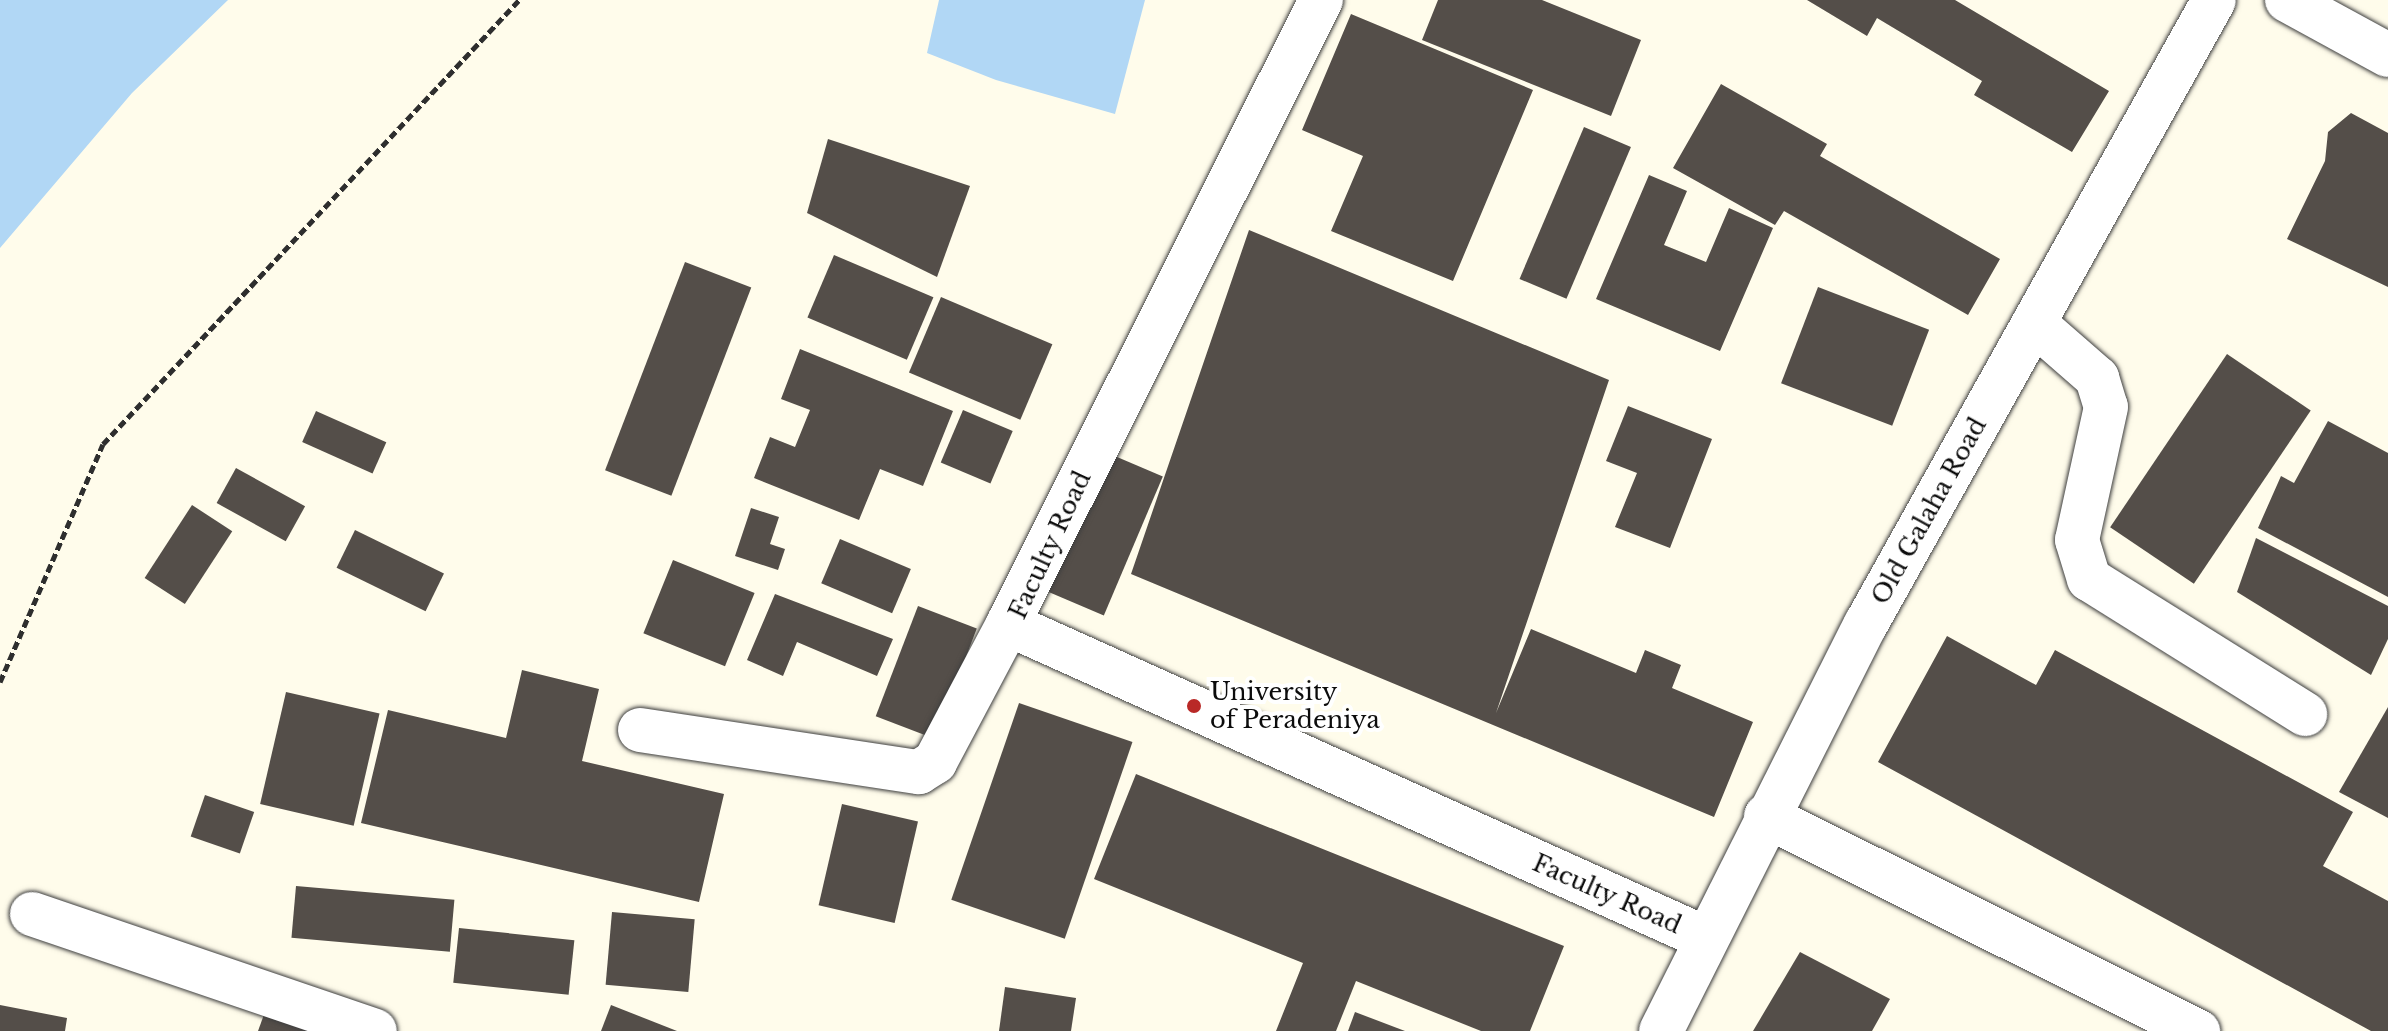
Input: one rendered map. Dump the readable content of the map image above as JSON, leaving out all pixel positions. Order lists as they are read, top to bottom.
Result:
{
  "streets": {
    "lane": ["Old Galaha Road", "Faculty Road"]
  },
  "crossings": [
    ["Old Galaha Road", "Faculty Road"]
  ],
  "places": ["University of Peradeniya"]
}
